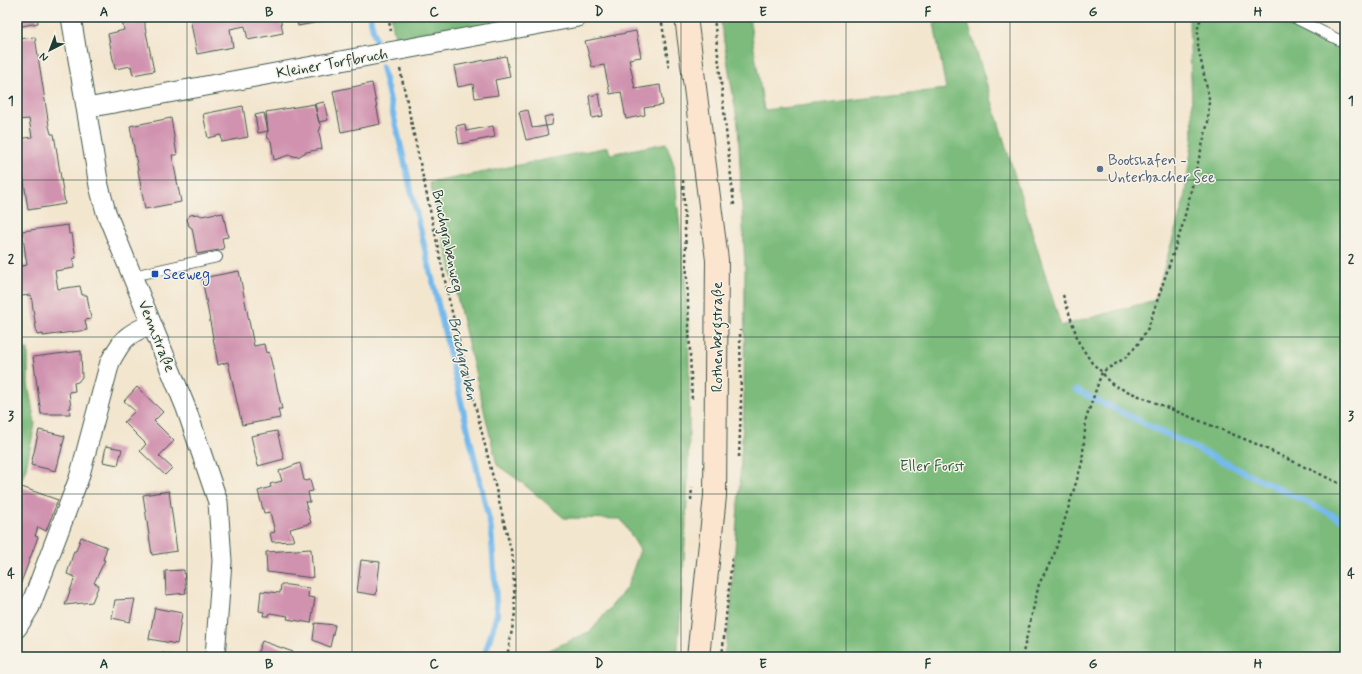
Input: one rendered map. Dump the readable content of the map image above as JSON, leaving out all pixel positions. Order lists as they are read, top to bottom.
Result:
{
  "streets": {
    "main road": ["Rothenbergstraße"],
    "street": ["Kleiner Torfbruch", "Vennstraße"],
    "path": ["Bruchgrabenweg"]
  },
  "crossings": [
    ["Kleiner Torfbruch", "Bruchgrabenweg"],
    ["Kleiner Torfbruch", "Vennstraße"]
  ],
  "water": ["Bruchgraben"],
  "parks": ["Eller Forst"],
  "places": {
    "other": ["Bootshafen - Unterbacher See"],
    "transit": ["Seeweg"]
  },
  "north": "bottom left",
  "grid": {
    "columns": [
      "A",
      "B",
      "C",
      "D",
      "E",
      "F",
      "G",
      "H"
    ],
    "rows": [
      "1",
      "2",
      "3",
      "4"
    ]
  }
}
